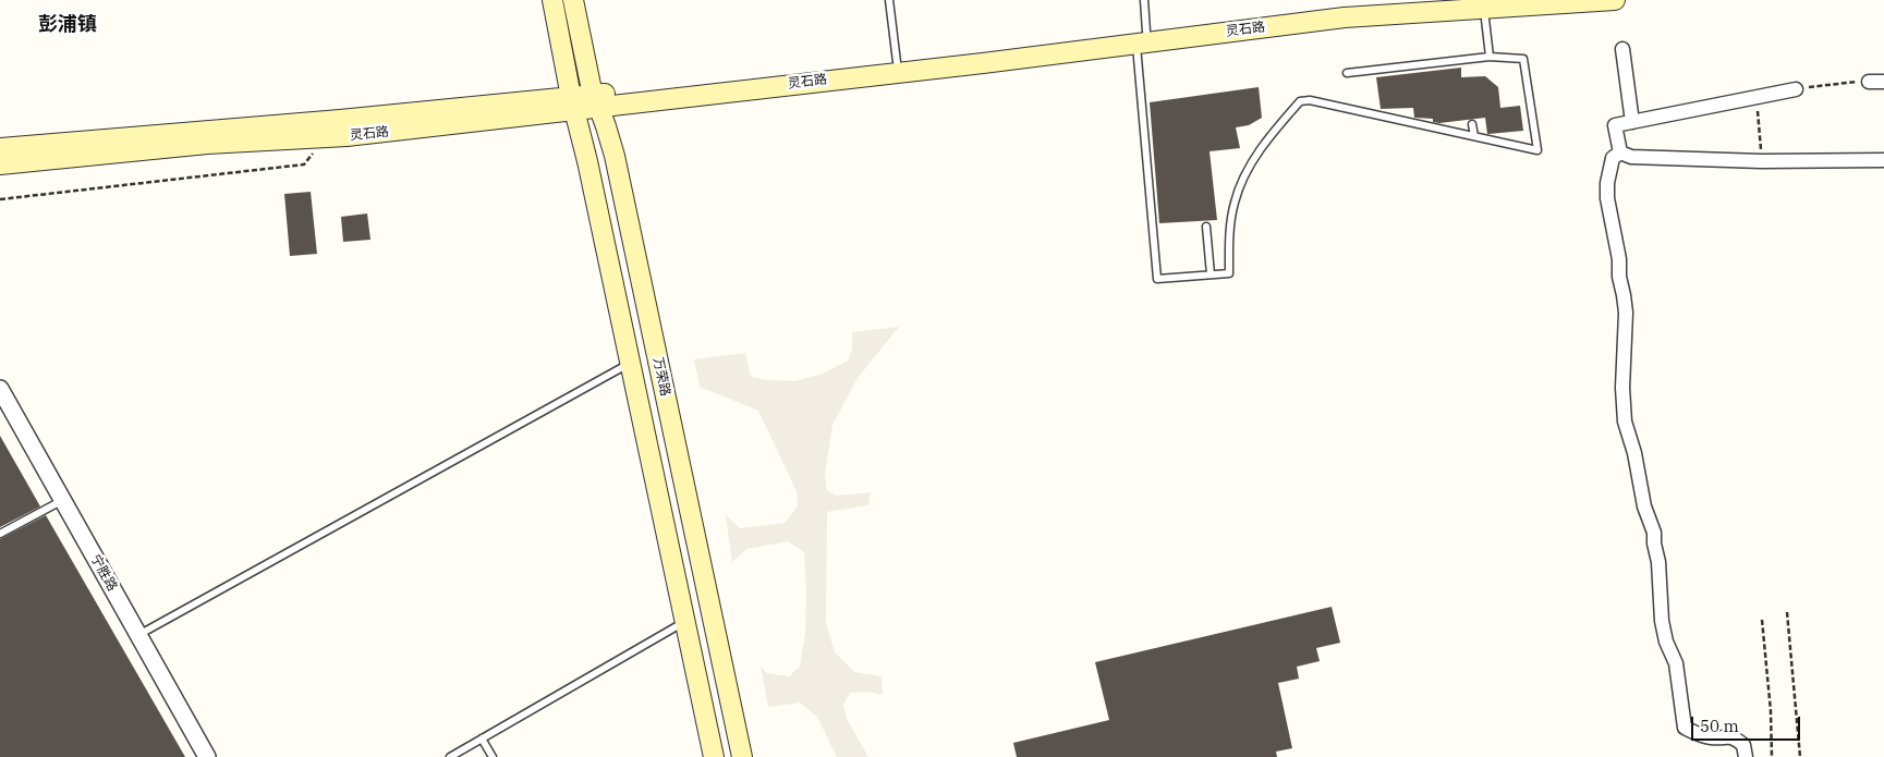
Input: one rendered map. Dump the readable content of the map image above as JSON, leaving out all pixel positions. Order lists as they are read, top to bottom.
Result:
{
  "streets": {
    "main road": ["灵石路", "万荣路"],
    "street": ["宁胜路"]
  },
  "crossings": [
    ["灵石路", "万荣路"]
  ],
  "districts": ["彭浦镇"],
  "scale_bar": "50 m"
}
